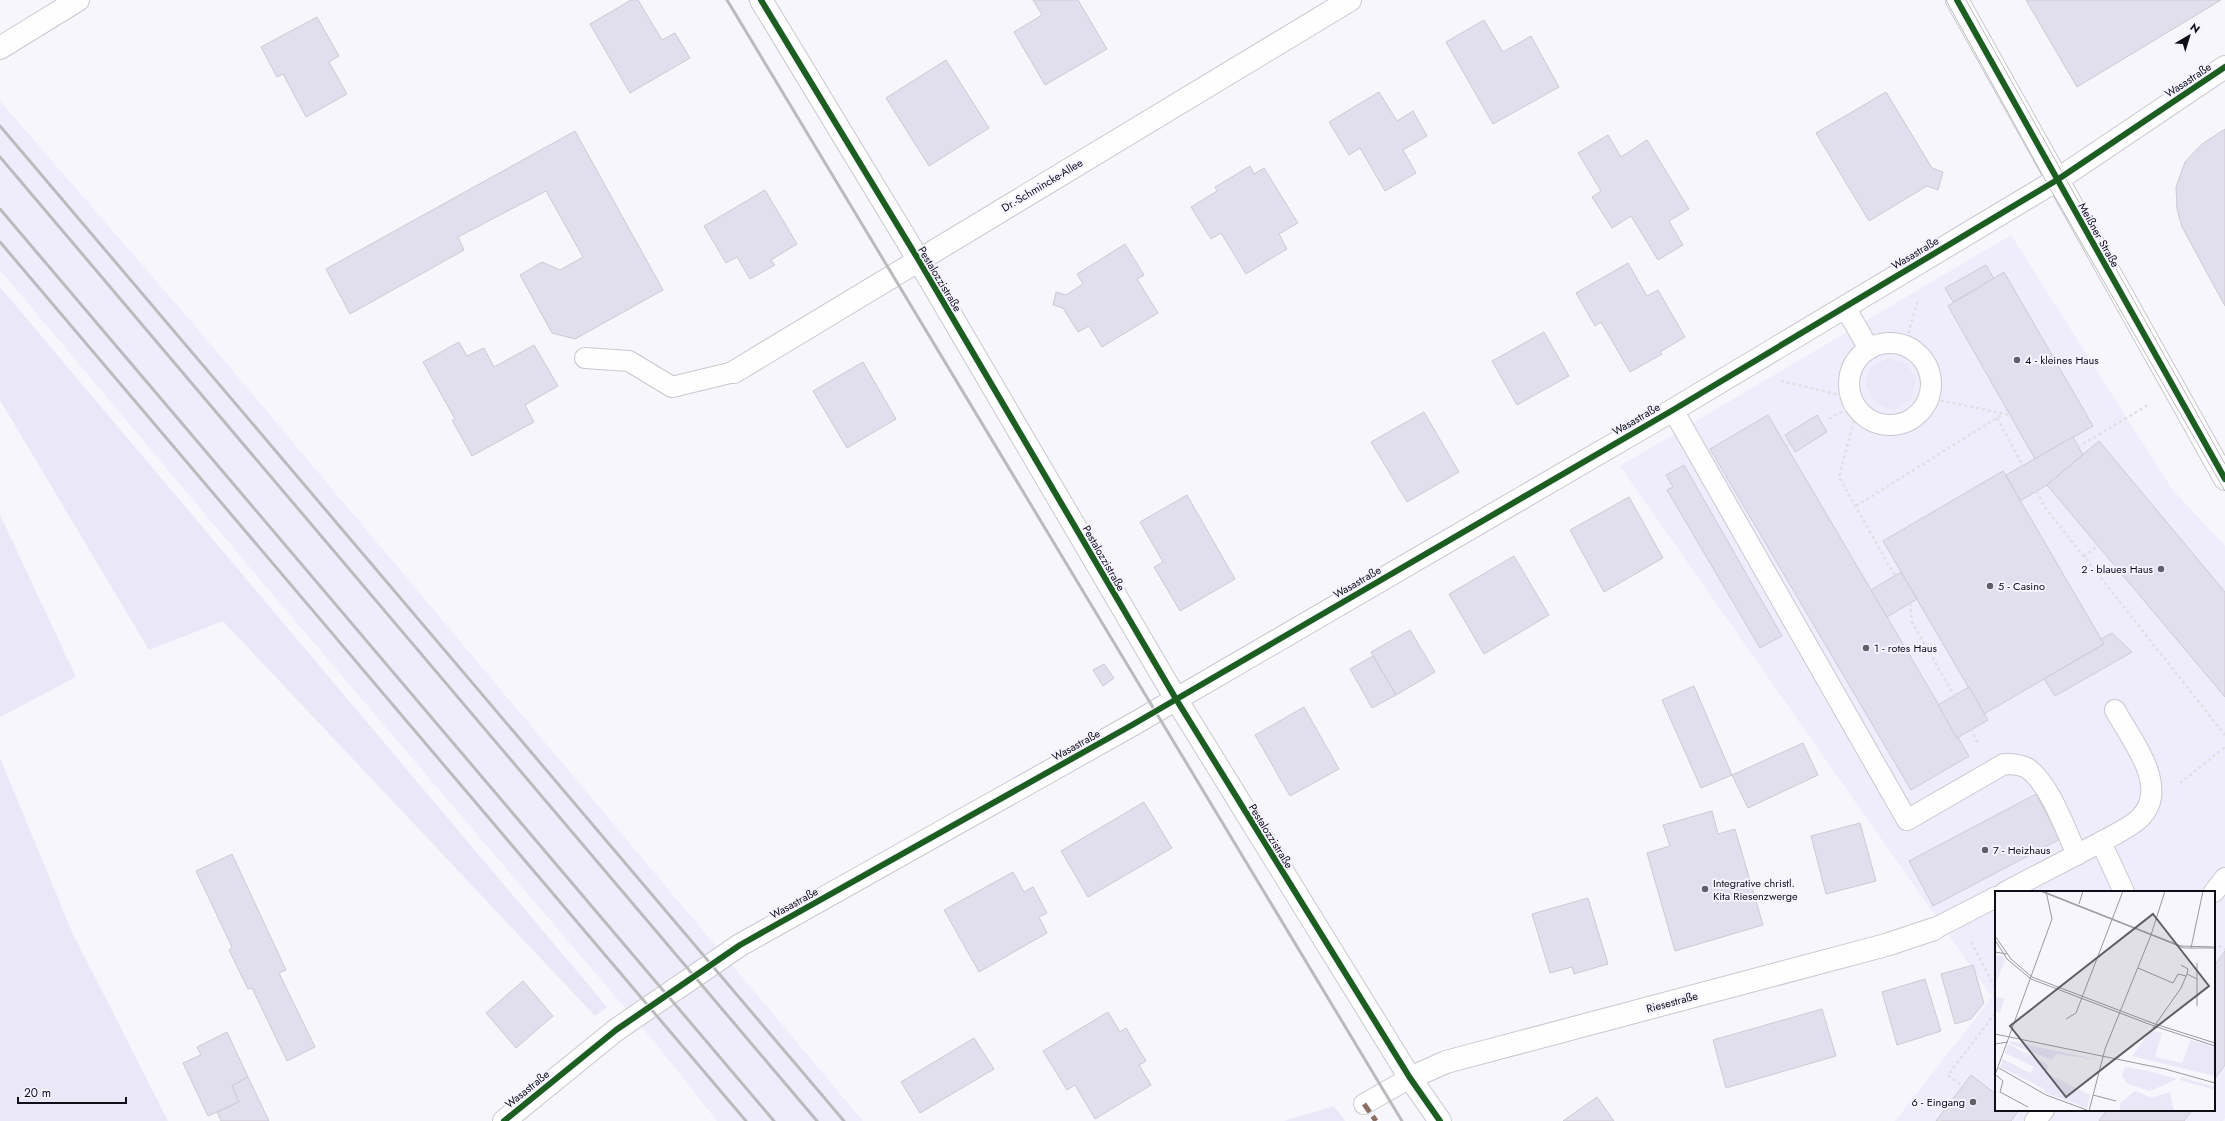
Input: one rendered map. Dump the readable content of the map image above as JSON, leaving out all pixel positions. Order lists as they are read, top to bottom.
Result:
{
  "streets": {
    "street": [
      "Wasastraße",
      "Dr.-Schmincke-Allee",
      "Meißner Straße",
      "Pestalozzistraße",
      "Riesestraße"
    ]
  },
  "crossings": [
    ["Wasastraße", "Meißner Straße"],
    ["Wasastraße", "Pestalozzistraße"],
    ["Dr.-Schmincke-Allee", "Pestalozzistraße"],
    ["Pestalozzistraße", "Riesestraße"]
  ],
  "places": [
    "4 - kleines Haus",
    "2 - blaues Haus",
    "5 - Casino",
    "1 - rotes Haus",
    "7 - Heizhaus",
    "Integrative christl. Kita Riesenzwerge",
    "6 - Eingang"
  ],
  "scale_bar": "20 m",
  "north": "top right"
}
